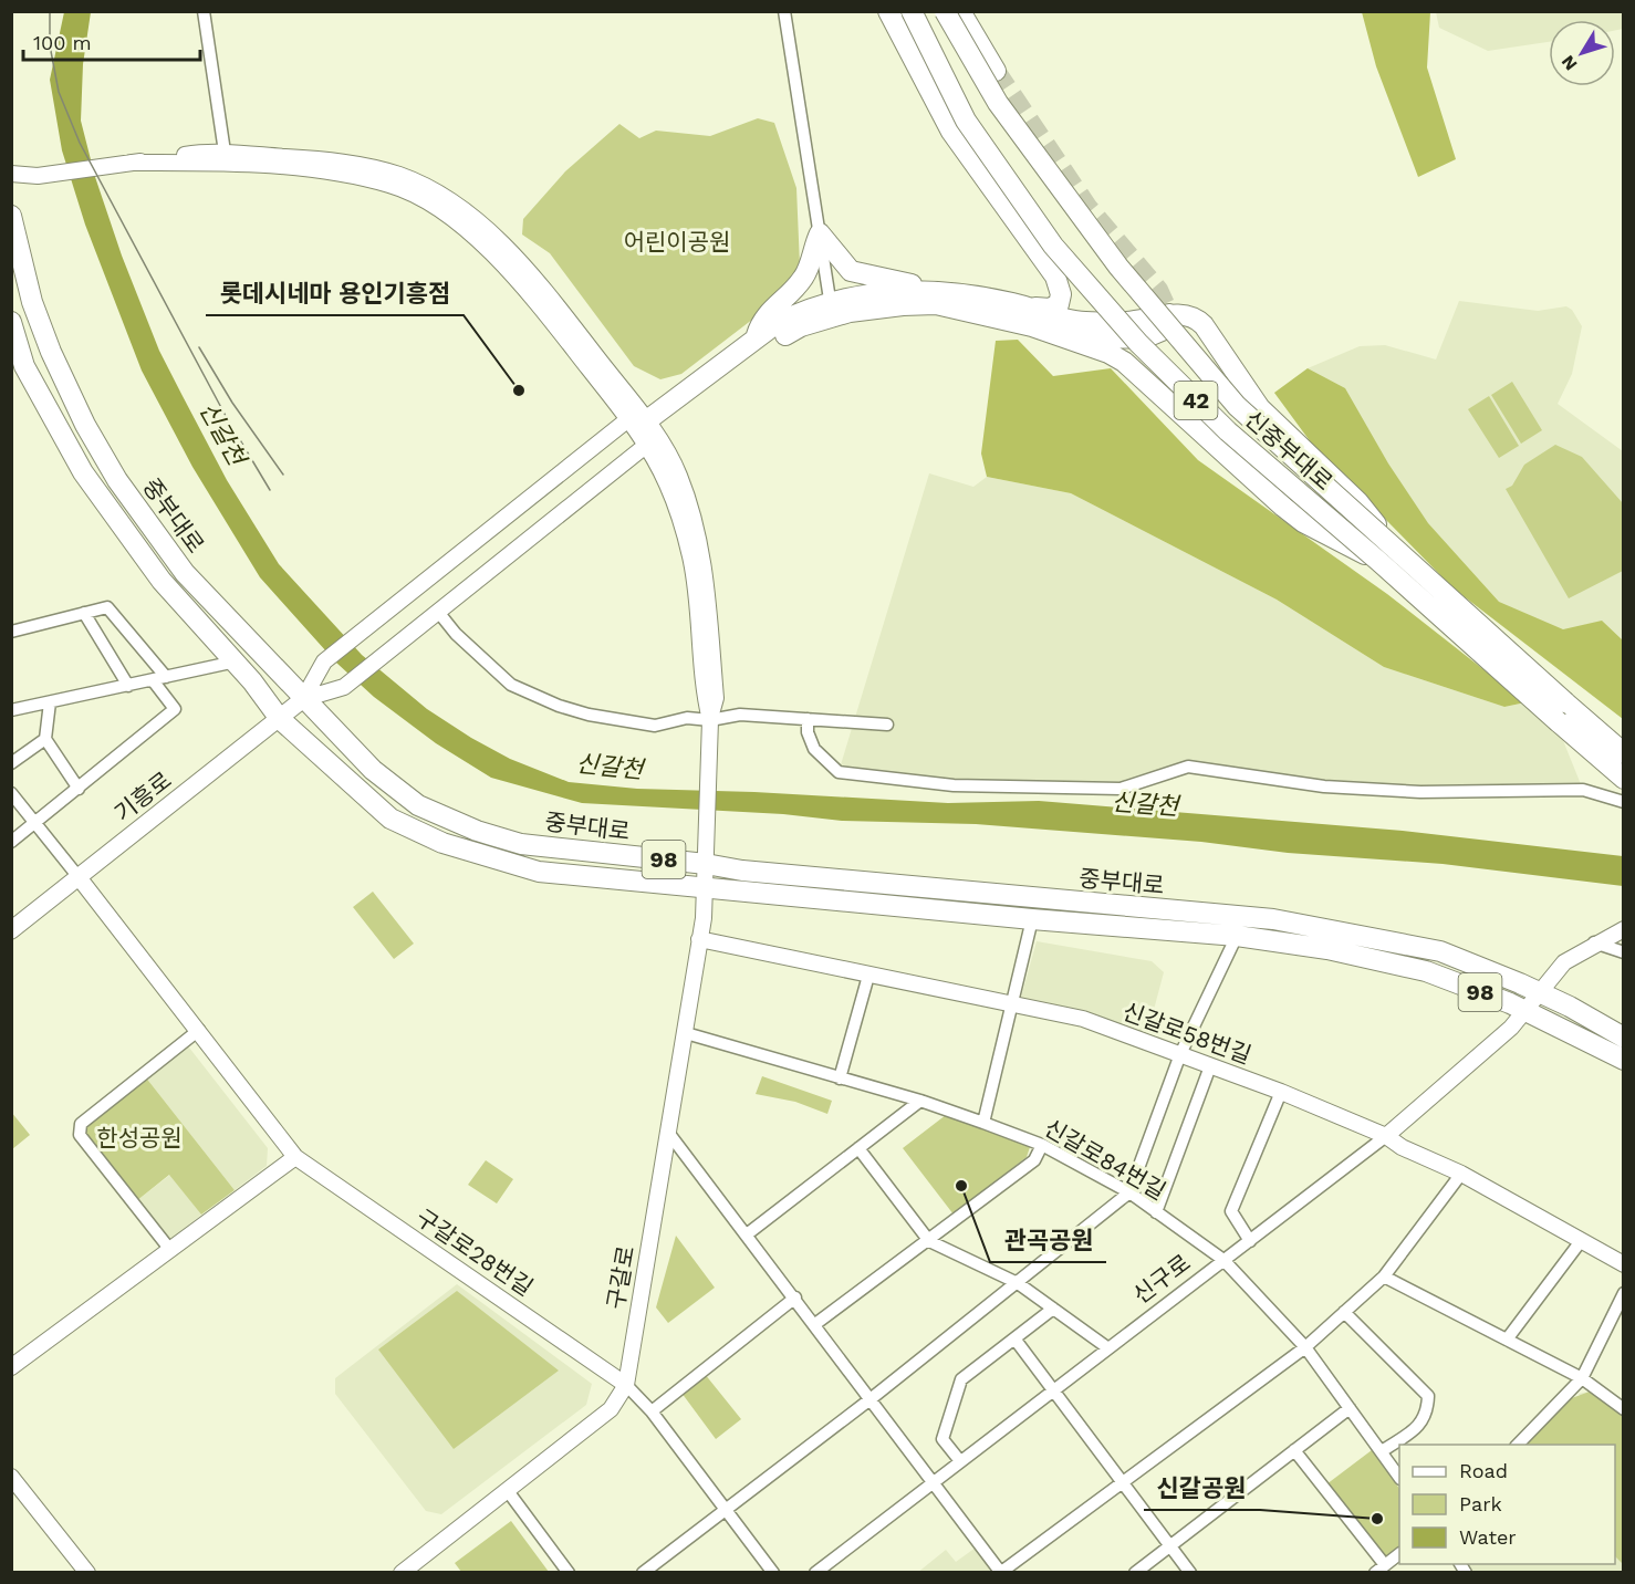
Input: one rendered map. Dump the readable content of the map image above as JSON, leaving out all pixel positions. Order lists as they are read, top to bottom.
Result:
{
  "streets": {
    "main road": [
      "42",
      "신중부대로",
      "중부대로",
      "기흥로",
      "98"
    ],
    "street": [
      "신갈로58번길",
      "신갈로84번길",
      "구갈로28번길",
      "구갈로",
      "신구로"
    ]
  },
  "crossings": [
    ["중부대로", "기흥로"],
    ["중부대로", "구갈로"],
    ["중부대로", "신구로"],
    ["기흥로", "구갈로28번길"],
    ["신갈로58번길", "구갈로"],
    ["신갈로58번길", "신구로"],
    ["신갈로84번길", "구갈로"],
    ["신갈로84번길", "신구로"],
    ["구갈로28번길", "구갈로"]
  ],
  "water": ["신갈천"],
  "parks": ["어린이공원", "한성공원"],
  "places": ["롯데시네마 용인기흥점", "관곡공원", "신갈공원"],
  "legend": ["Road", "Park", "Water"],
  "scale_bar": "100 m",
  "north": "bottom left"
}
